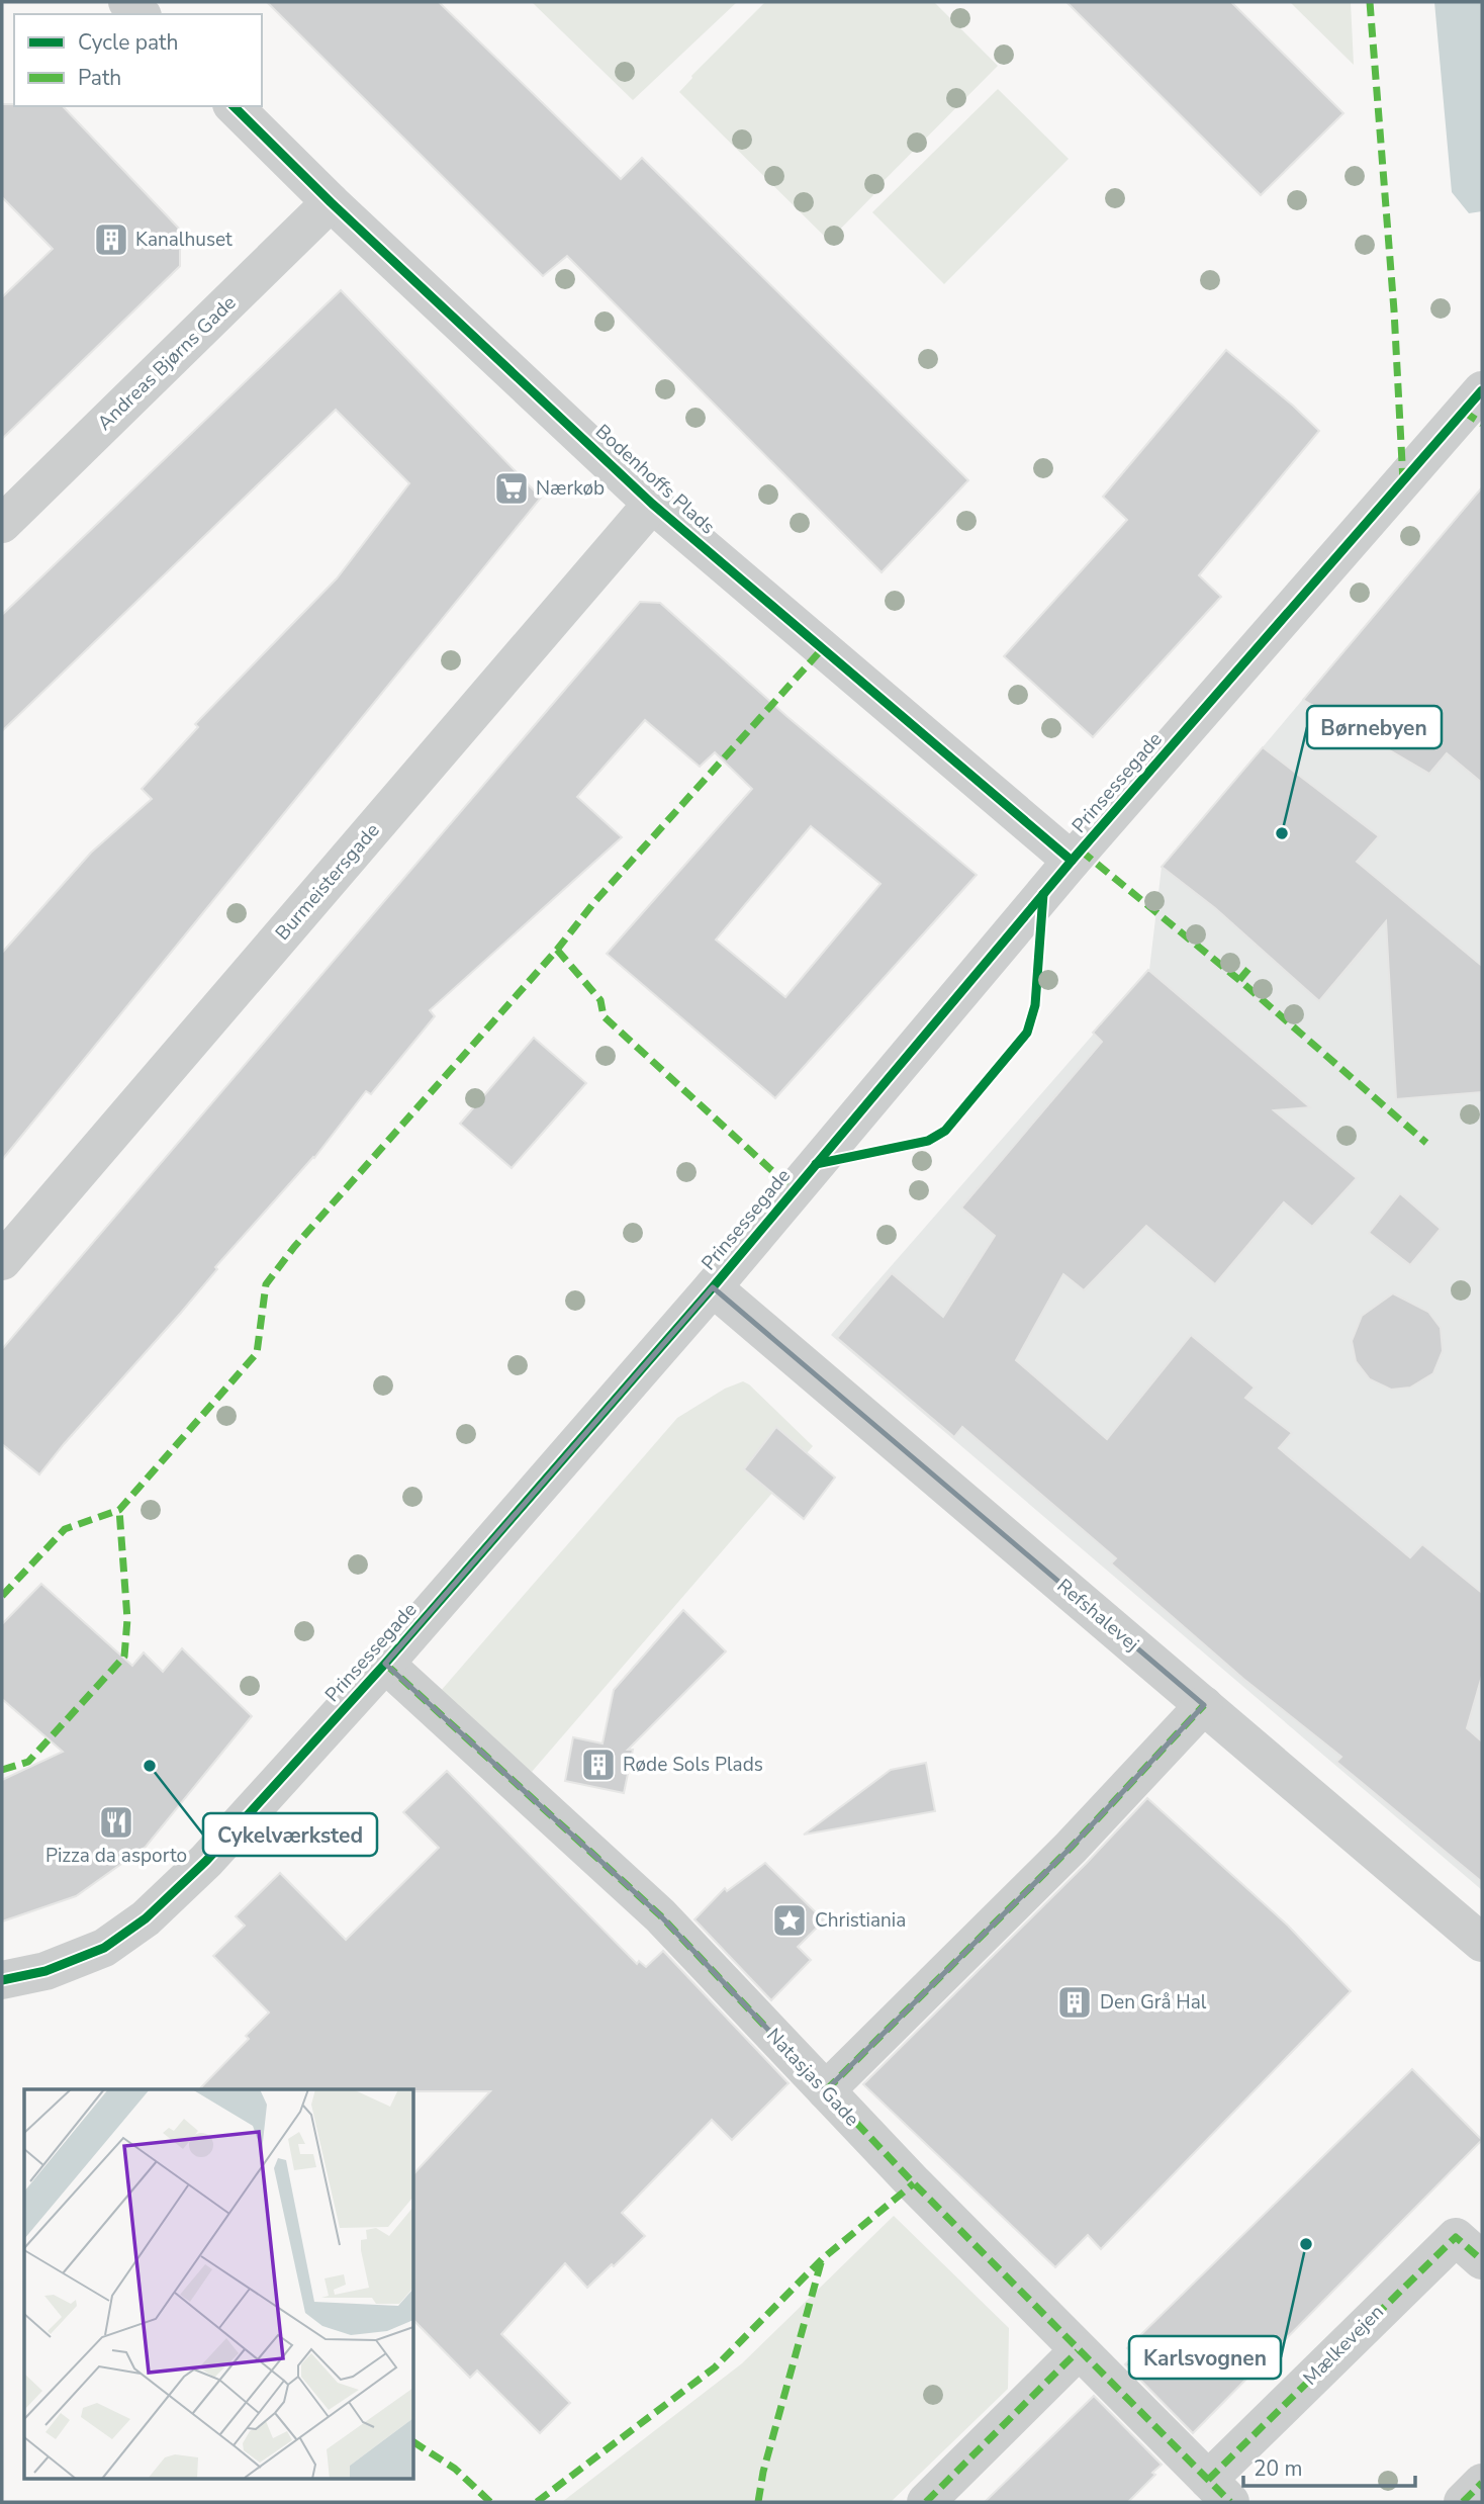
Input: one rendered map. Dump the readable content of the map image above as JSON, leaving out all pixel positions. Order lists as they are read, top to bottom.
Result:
{
  "streets": {
    "street": [
      "Andreas Bjørns Gade",
      "Bodenhoffs Plads",
      "Prinsessegade",
      "Burmeistersgade",
      "Refshalevej",
      "Natasjas Gade",
      "Mælkevejen"
    ]
  },
  "crossings": [
    ["Andreas Bjørns Gade", "Bodenhoffs Plads"],
    ["Bodenhoffs Plads", "Prinsessegade"],
    ["Bodenhoffs Plads", "Burmeistersgade"],
    ["Prinsessegade", "Refshalevej"],
    ["Prinsessegade", "Natasjas Gade"],
    ["Natasjas Gade", "Mælkevejen"]
  ],
  "places": {
    "building": ["Kanalhuset", "Røde Sols Plads", "Den Grå Hal"],
    "supermarket": ["Nærkøb"],
    "other": ["Børnebyen", "Cykelværksted", "Karlsvognen"],
    "restaurant": ["Pizza da asporto"],
    "place": ["Christiania"]
  },
  "legend": ["Cycle path", "Path"],
  "scale_bar": "20 m"
}
